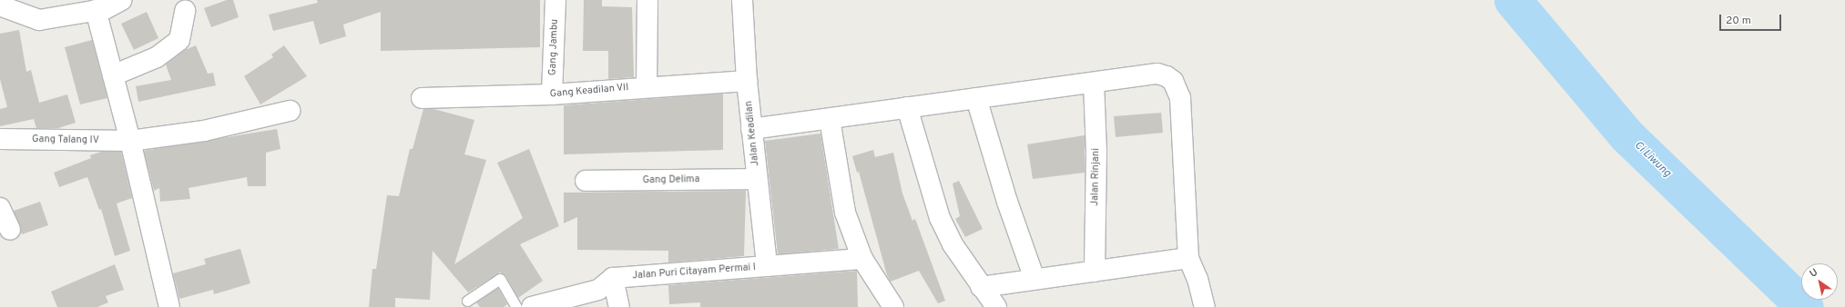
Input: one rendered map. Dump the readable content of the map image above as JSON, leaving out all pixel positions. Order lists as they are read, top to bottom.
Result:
{
  "streets": {
    "street": [
      "Gang Jambu",
      "Gang Keadilan VII",
      "Jalan Keadilan",
      "Gang Talang IV",
      "Jalan Rinjani",
      "Gang Delima",
      "Jalan Puri Citayam Permai I"
    ]
  },
  "crossings": [
    ["Gang Jambu", "Gang Keadilan VII"],
    ["Gang Keadilan VII", "Jalan Keadilan"],
    ["Jalan Keadilan", "Gang Delima"],
    ["Jalan Keadilan", "Jalan Puri Citayam Permai I"]
  ],
  "water": ["Ci Liwung"],
  "scale_bar": "20 m",
  "north": "top left"
}
